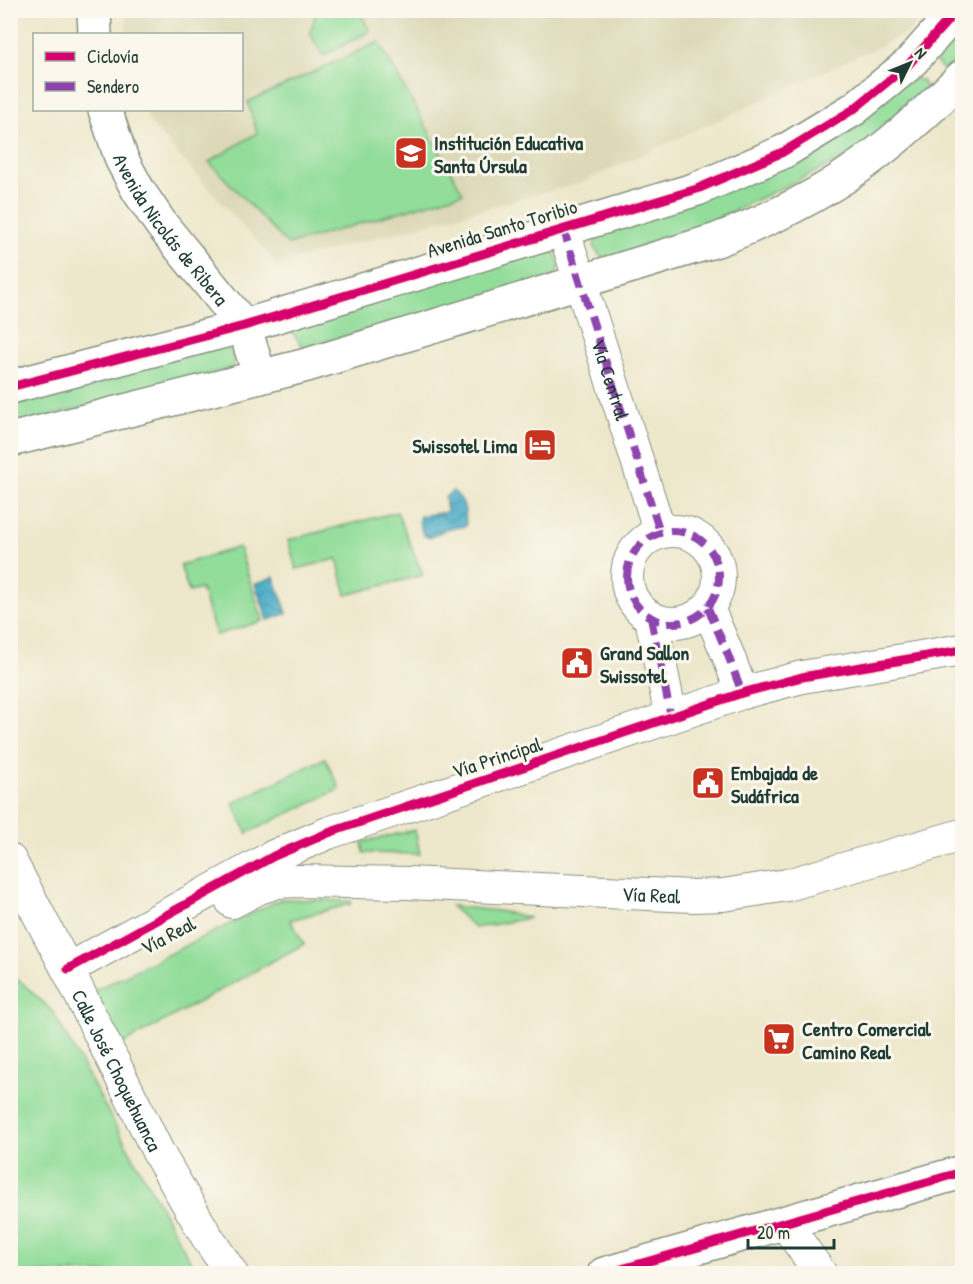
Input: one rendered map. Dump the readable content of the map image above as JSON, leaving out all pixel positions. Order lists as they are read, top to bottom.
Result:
{
  "streets": {
    "street": [
      "Avenida Nicolás de Ribera",
      "Avenida Santo Toribio",
      "Vía Central",
      "Vía Principal",
      "Vía Real",
      "Calle José Choquehuanca"
    ]
  },
  "crossings": [
    ["Avenida Nicolás de Ribera", "Avenida Santo Toribio"],
    ["Avenida Santo Toribio", "Vía Central"],
    ["Vía Principal", "Vía Real"],
    ["Vía Principal", "Calle José Choquehuanca"],
    ["Vía Real", "Calle José Choquehuanca"]
  ],
  "places": {
    "school or university": ["Institución Educativa Santa Úrsula"],
    "hotel": ["Swissotel Lima"],
    "public building": ["Grand Sallon Swissotel", "Embajada de Sudáfrica"],
    "supermarket": ["Centro Comercial Camino Real"]
  },
  "legend": ["Ciclovía", "Sendero"],
  "scale_bar": "20 m",
  "north": "top right"
}
